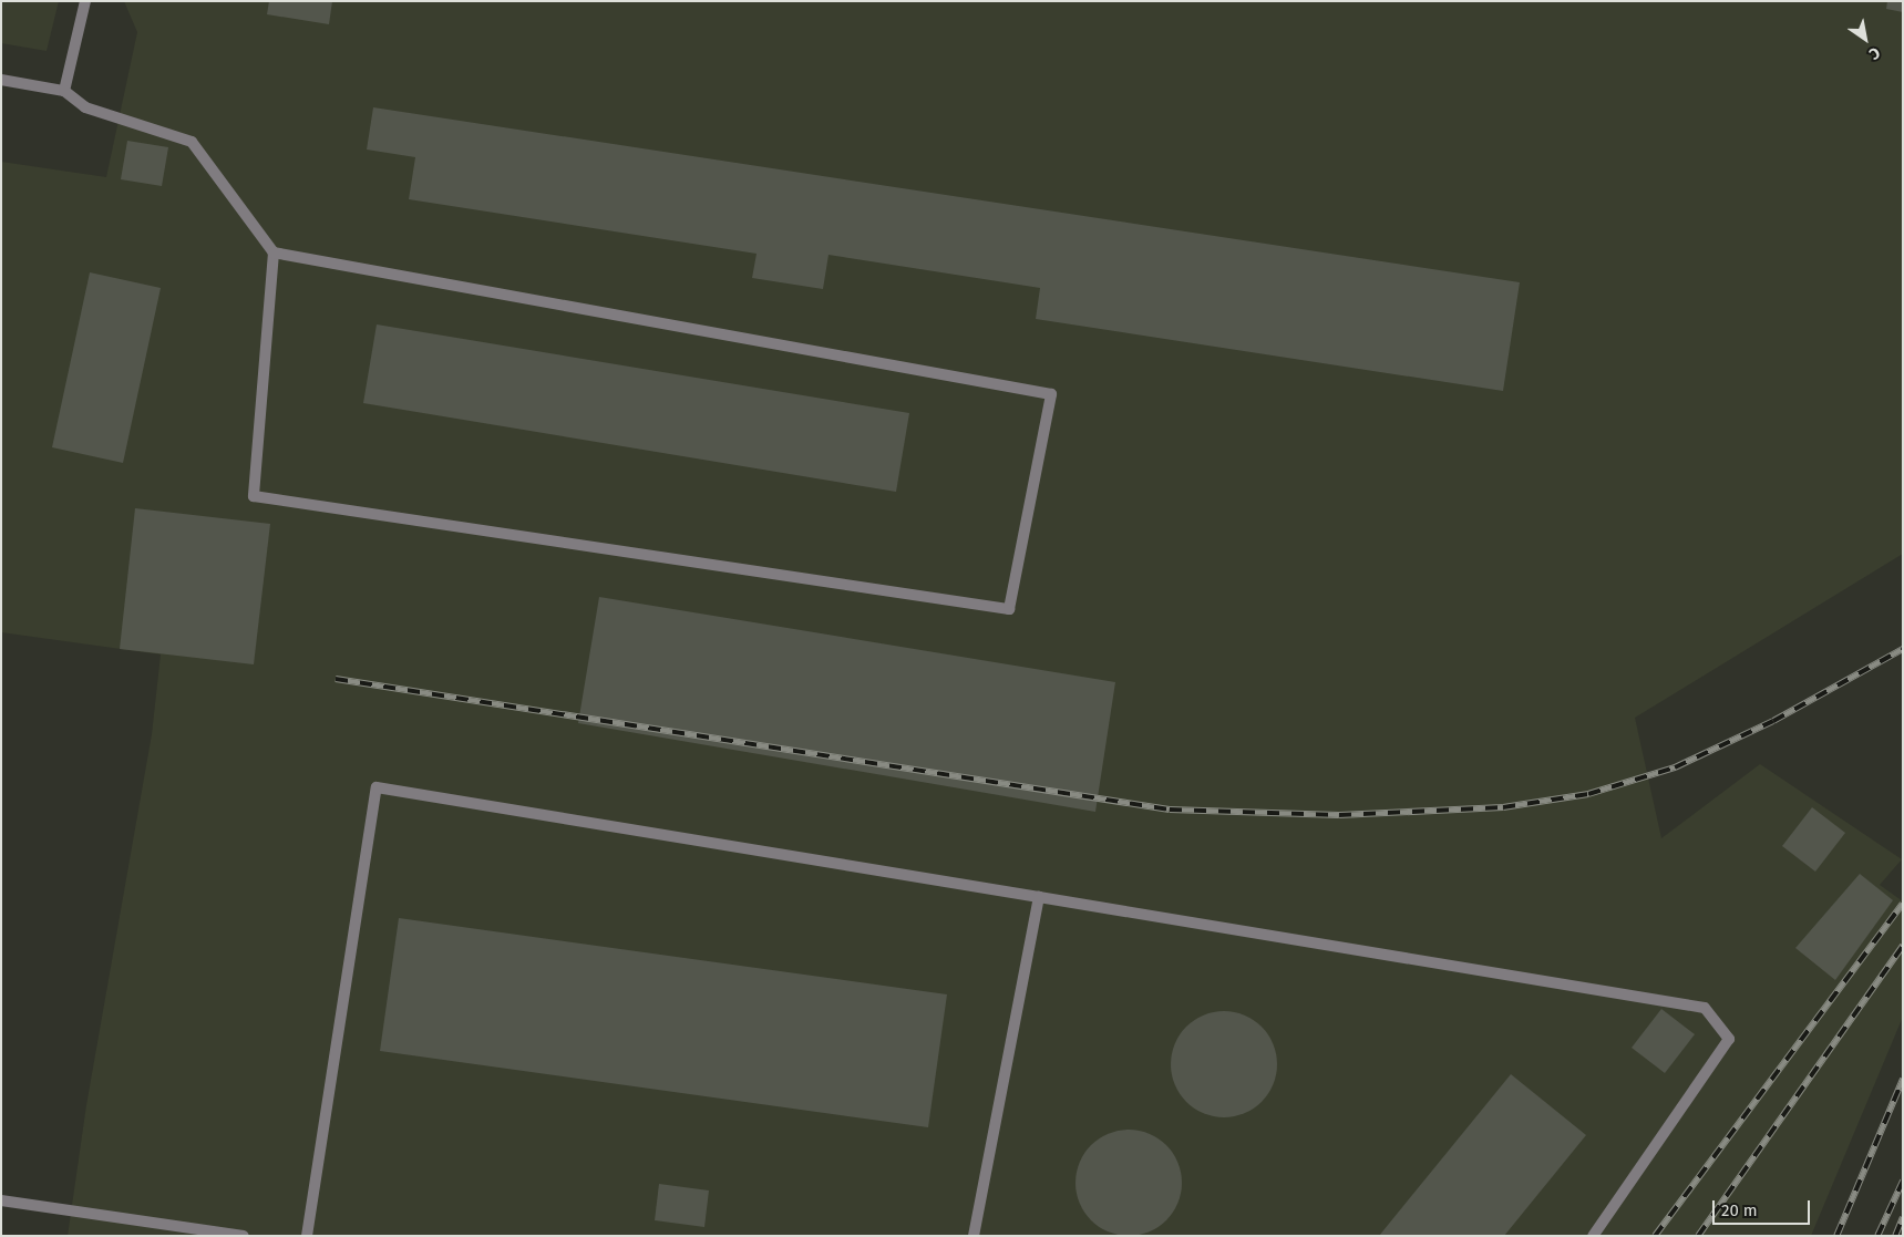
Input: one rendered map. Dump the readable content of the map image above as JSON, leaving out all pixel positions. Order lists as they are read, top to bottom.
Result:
{
  "scale_bar": "20 m",
  "north": "bottom right"
}
